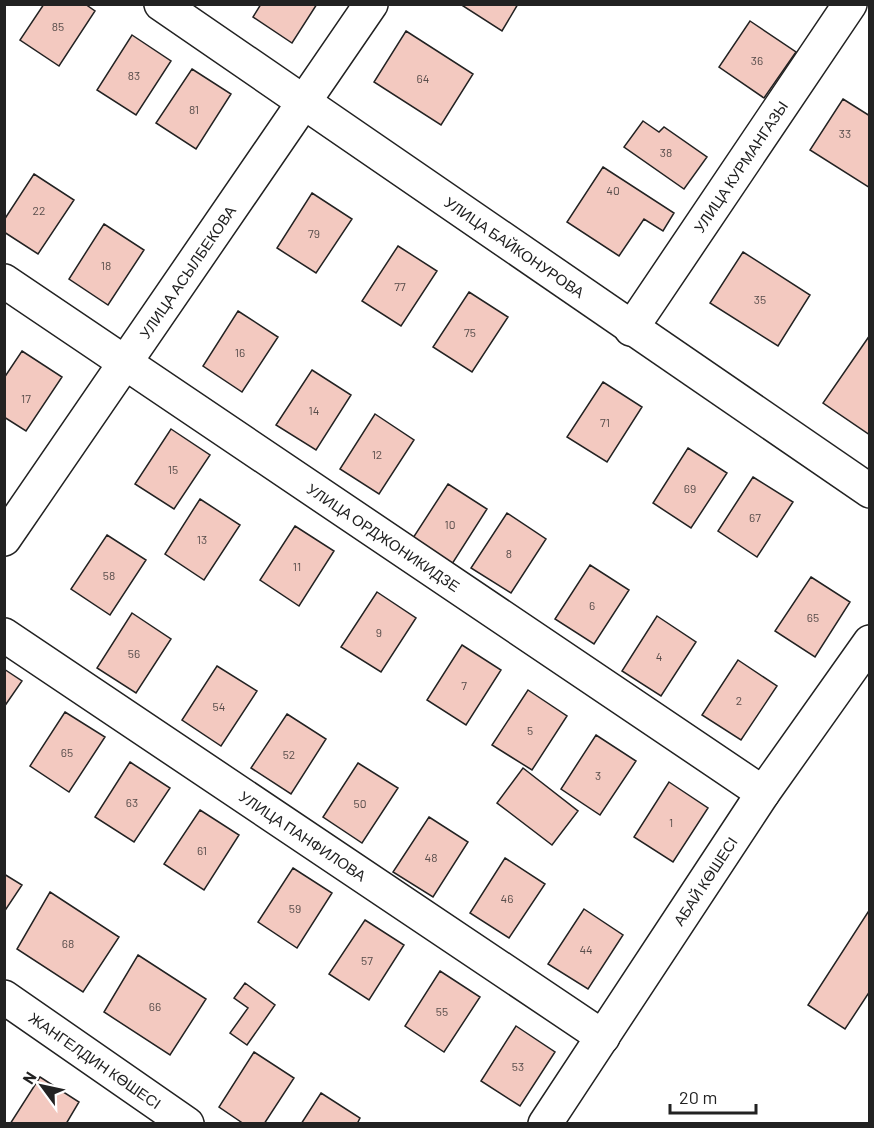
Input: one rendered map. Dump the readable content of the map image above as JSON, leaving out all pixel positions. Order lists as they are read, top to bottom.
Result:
{
  "streets": {
    "street": [
      "УЛИЦА КУРМАНГАЗЫ",
      "УЛИЦА БАЙКОНУРОВА",
      "УЛИЦА АСЫЛБЕКОВА",
      "УЛИЦА ОРДЖОНИКИДЗЕ",
      "УЛИЦА ПАНФИЛОВА",
      "АБАЙ КӨШЕСІ",
      "ЖАНГЕЛДИН КӨШЕСІ"
    ]
  },
  "crossings": [
    ["УЛИЦА КУРМАНГАЗЫ", "УЛИЦА БАЙКОНУРОВА"],
    ["УЛИЦА БАЙКОНУРОВА", "УЛИЦА АСЫЛБЕКОВА"],
    ["УЛИЦА АСЫЛБЕКОВА", "УЛИЦА ОРДЖОНИКИДЗЕ"],
    ["УЛИЦА ОРДЖОНИКИДЗЕ", "АБАЙ КӨШЕСІ"],
    ["УЛИЦА ПАНФИЛОВА", "АБАЙ КӨШЕСІ"]
  ],
  "house_numbers": [
    "85",
    "36",
    "83",
    "64",
    "81",
    "33",
    "38",
    "40",
    "22",
    "79",
    "18",
    "77",
    "35",
    "75",
    "16",
    "17",
    "14",
    "71",
    "12",
    "15",
    "69",
    "67",
    "10",
    "13",
    "8",
    "11",
    "58",
    "6",
    "65",
    "9",
    "56",
    "4",
    "7",
    "2",
    "54",
    "5",
    "65",
    "52",
    "3",
    "63",
    "50",
    "1",
    "61",
    "48",
    "46",
    "59",
    "68",
    "44",
    "57",
    "66",
    "55",
    "53"
  ],
  "scale_bar": "20 m",
  "north": "top left"
}
